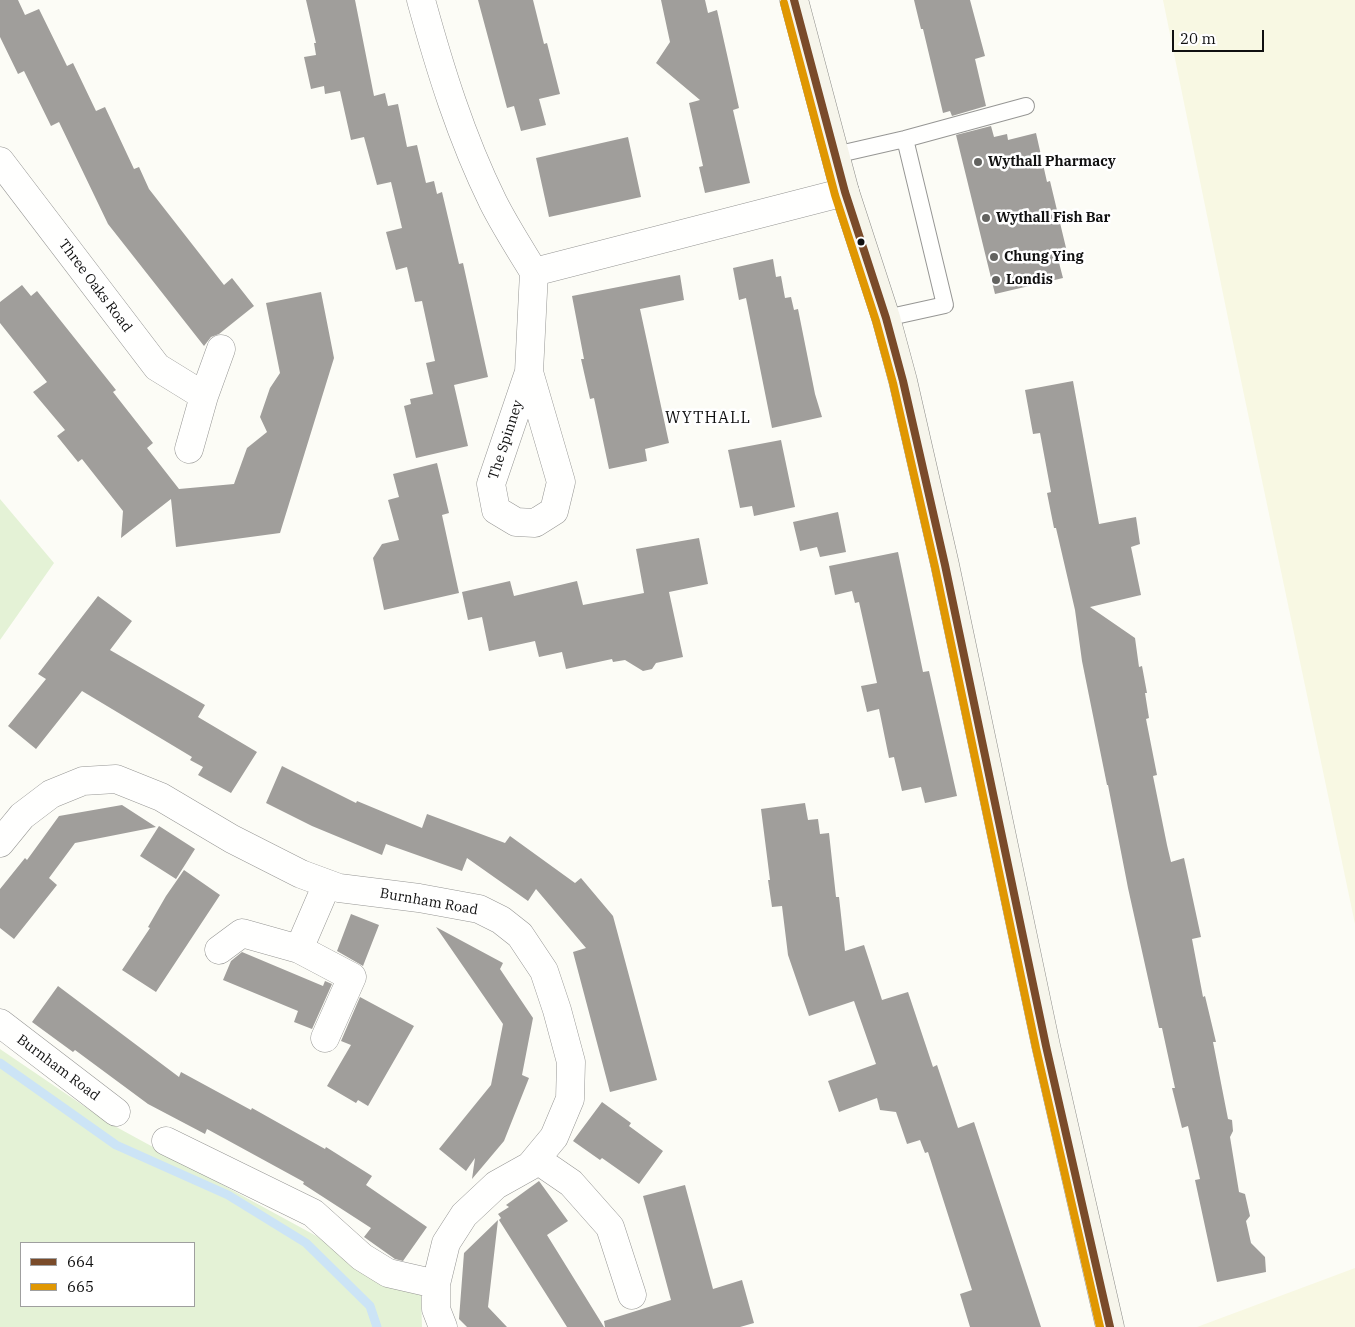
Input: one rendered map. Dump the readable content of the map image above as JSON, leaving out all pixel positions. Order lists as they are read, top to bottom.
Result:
{
  "streets": {
    "street": ["Three Oaks Road", "The Spinney", "Burnham Road"]
  },
  "districts": ["WYTHALL"],
  "places": [
    "Wythall Pharmacy",
    "Wythall Fish Bar",
    "Chung Ying",
    "Londis"
  ],
  "lines": ["transit line 664", "transit line 665"],
  "legend": ["664", "665"],
  "scale_bar": "20 m"
}
